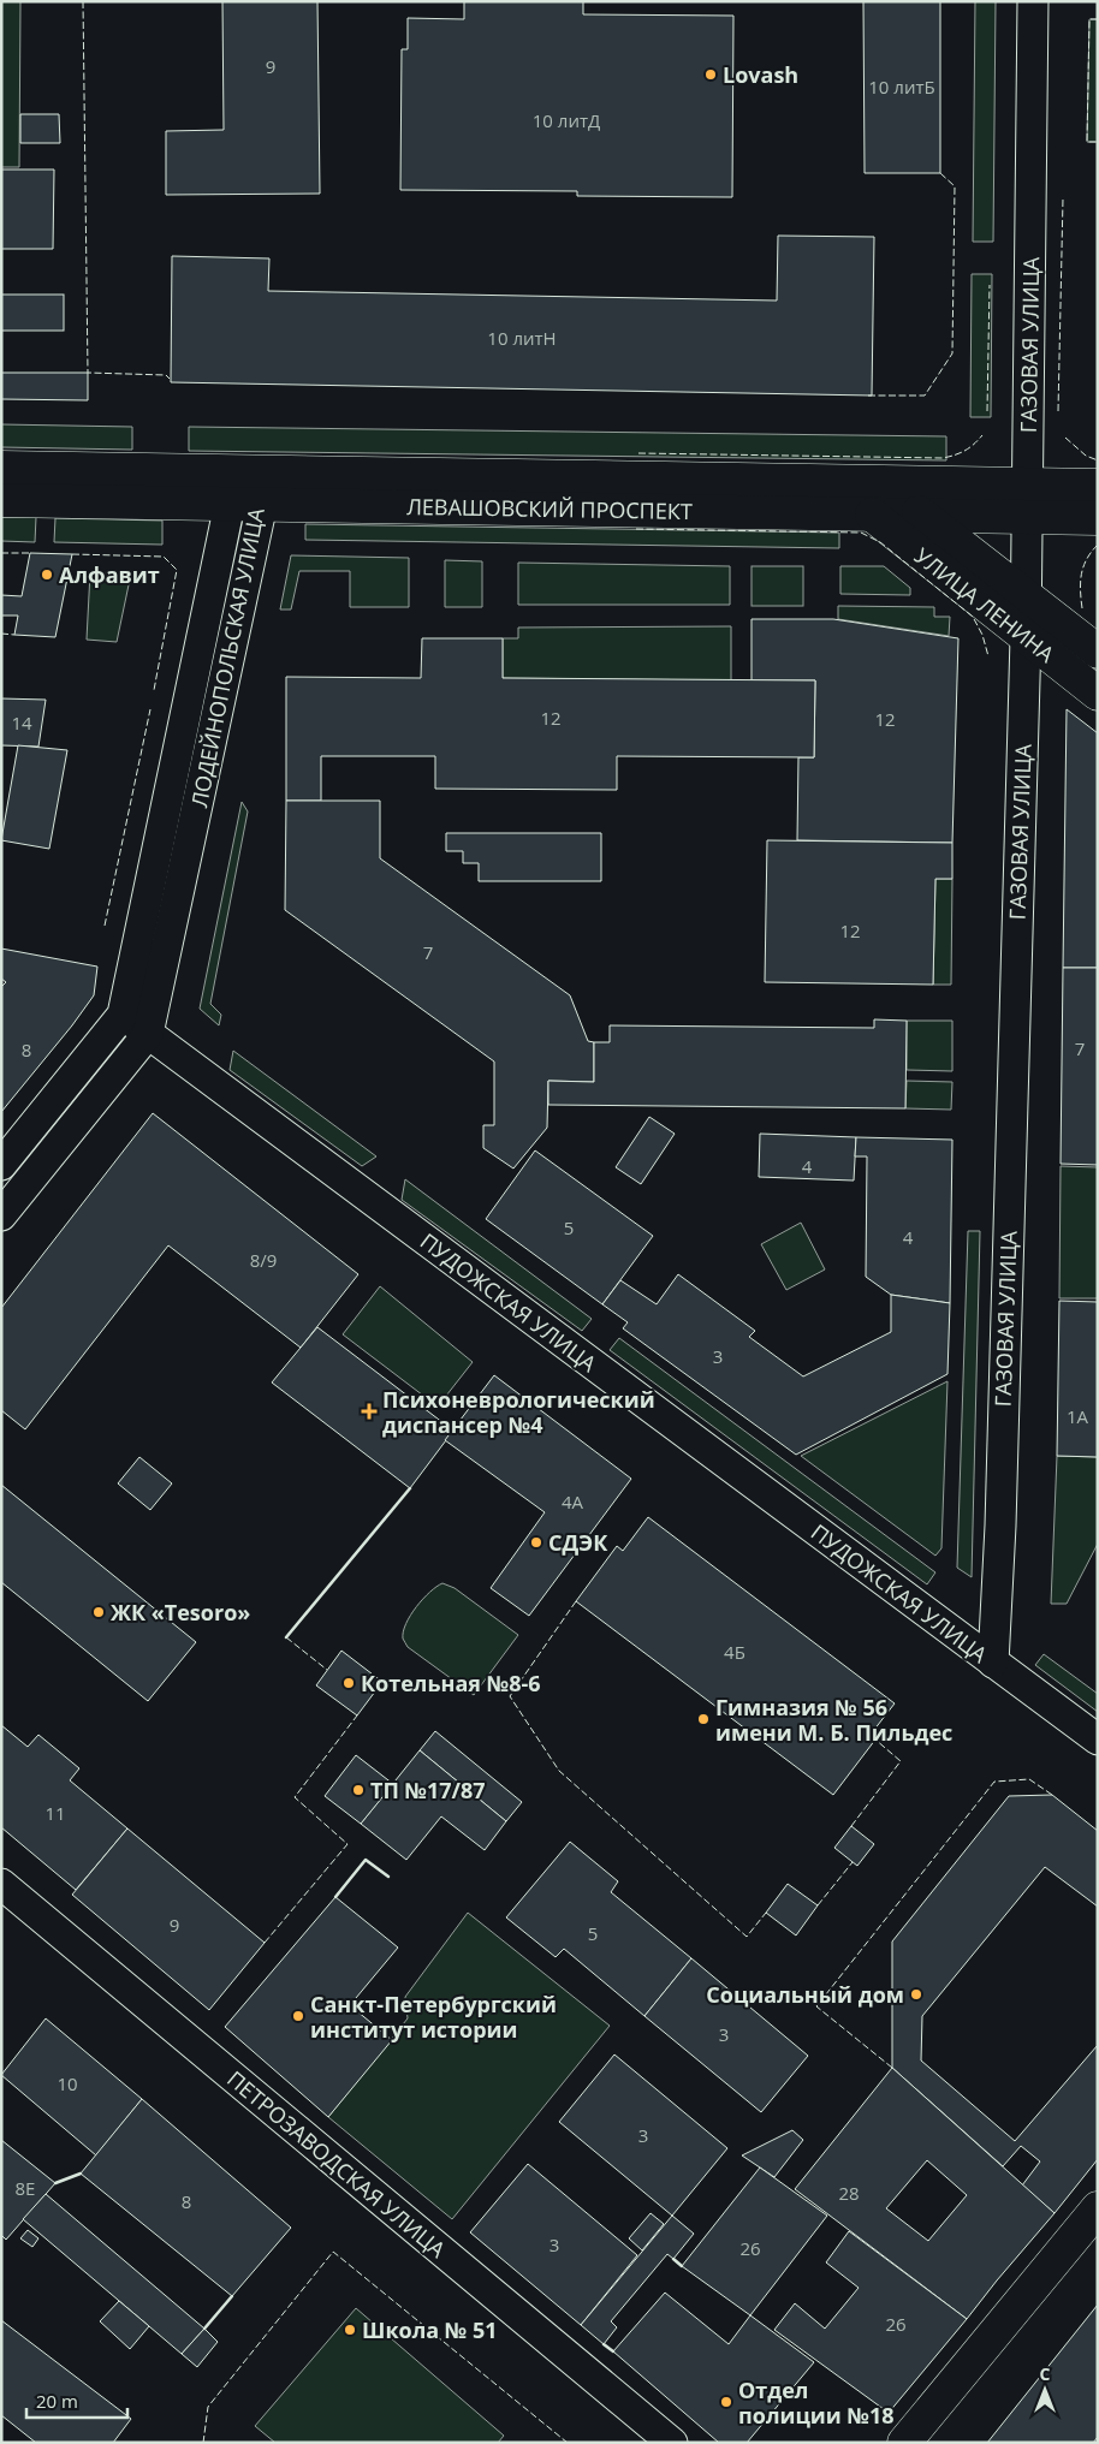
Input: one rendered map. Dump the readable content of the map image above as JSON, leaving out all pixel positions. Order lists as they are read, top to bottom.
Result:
{
  "streets": {
    "street": [
      "ГАЗОВАЯ УЛИЦА",
      "ЛЕВАШОВСКИЙ ПРОСПЕКТ",
      "УЛИЦА ЛЕНИНА",
      "ЛОДЕЙНОПОЛЬСКАЯ УЛИЦА",
      "ПУДОЖСКАЯ УЛИЦА",
      "ПЕТРОЗАВОДСКАЯ УЛИЦА"
    ]
  },
  "crossings": [
    ["ГАЗОВАЯ УЛИЦА", "ЛЕВАШОВСКИЙ ПРОСПЕКТ"],
    ["ГАЗОВАЯ УЛИЦА", "УЛИЦА ЛЕНИНА"],
    ["ГАЗОВАЯ УЛИЦА", "ПУДОЖСКАЯ УЛИЦА"],
    ["ЛЕВАШОВСКИЙ ПРОСПЕКТ", "УЛИЦА ЛЕНИНА"],
    ["ЛЕВАШОВСКИЙ ПРОСПЕКТ", "ЛОДЕЙНОПОЛЬСКАЯ УЛИЦА"],
    ["ЛОДЕЙНОПОЛЬСКАЯ УЛИЦА", "ПУДОЖСКАЯ УЛИЦА"]
  ],
  "places": {
    "other": [
      "Lovash",
      "Алфавит",
      "СДЭК",
      "ЖК «Tesoro»",
      "Котельная №8-6",
      "Гимназия № 56 имени М. Б. Пильдес",
      "ТП №17/87",
      "Социальный дом",
      "Санкт-Петербургский институт истории",
      "Школа № 51",
      "Отдел полиции №18"
    ],
    "health": ["Психоневрологический диспансер №4"]
  },
  "house_numbers": [
    "9",
    "10 литБ",
    "10 литД",
    "10 литН",
    "12",
    "12",
    "14",
    "12",
    "7",
    "7",
    "8",
    "4",
    "5",
    "4",
    "8/9",
    "3",
    "1А",
    "4А",
    "4Б",
    "11",
    "9",
    "5",
    "3",
    "10",
    "3",
    "8E",
    "28",
    "8",
    "3",
    "26",
    "26"
  ],
  "scale_bar": "20 m",
  "north": "top"
}
